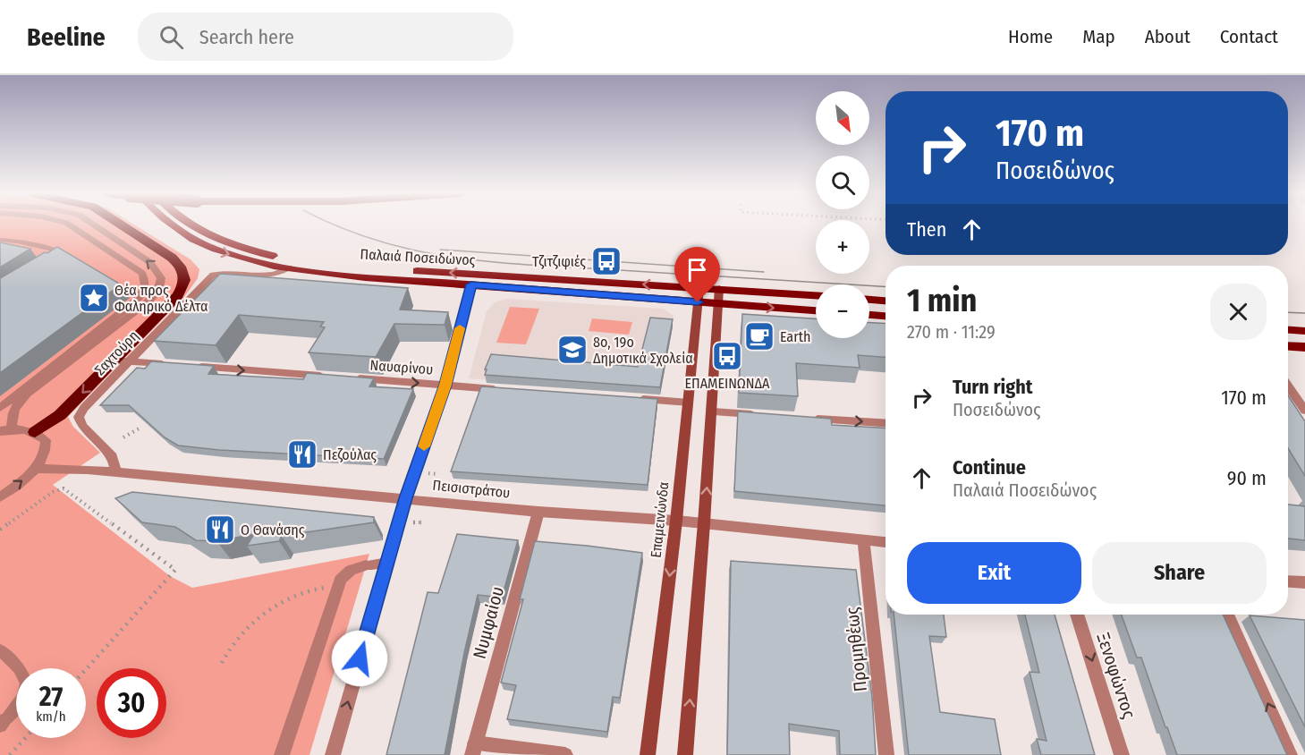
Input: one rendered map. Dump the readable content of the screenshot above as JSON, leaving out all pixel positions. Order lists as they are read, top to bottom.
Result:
{
  "streets": {
    "main road": ["Παλαιά Ποσειδώνος", "Επαμεινώνδα"],
    "street": [
      "Σαχτούρη",
      "Ναυαρίνου",
      "Πεισιστράτου",
      "Νυμφαίου",
      "Προμηθέως",
      "Ξενοφώντος"
    ]
  },
  "crossings": [
    ["Παλαιά Ποσειδώνος", "Σαχτούρη"],
    ["Παλαιά Ποσειδώνος", "Επαμεινώνδα"],
    ["Σαχτούρη", "Πεισιστράτου"],
    ["Πεισιστράτου", "Επαμεινώνδα"],
    ["Πεισιστράτου", "Νυμφαίου"],
    ["Πεισιστράτου", "Προμηθέως"]
  ],
  "one_way": ["Ναυαρίνου", "Ξενοφώντος"],
  "places": {
    "bus stop": ["Τζιτζιφιές", "ΕΠΑΜΕΙΝΩΝΔΑ"],
    "place": ["Θέα προς Φαληρικό Δέλτα"],
    "cafe": ["Earth"],
    "school or university": ["8ο, 19ο Δημοτικά Σχολεία"],
    "restaurant": ["Πεζούλας", "Ο Θανάσης"]
  },
  "north": "bottom right",
  "page": {
    "header": "Beeline",
    "search": "Search here",
    "nav": [
      "Home",
      "Map",
      "About",
      "Contact"
    ],
    "map_buttons": ["+", "−"],
    "turn": ["170 m", "Ποσειδώνος"],
    "then": "Then",
    "heading": ["1 min", "270 m · 11:29"],
    "list": [
      {
        "name": "Turn right",
        "note": "Ποσειδώνος",
        "value": "170 m"
      },
      {
        "name": "Continue",
        "note": "Παλαιά Ποσειδώνος",
        "value": "90 m"
      }
    ],
    "buttons": ["Exit", "Share"],
    "speed": "27 km/h",
    "limit": "30"
  }
}
